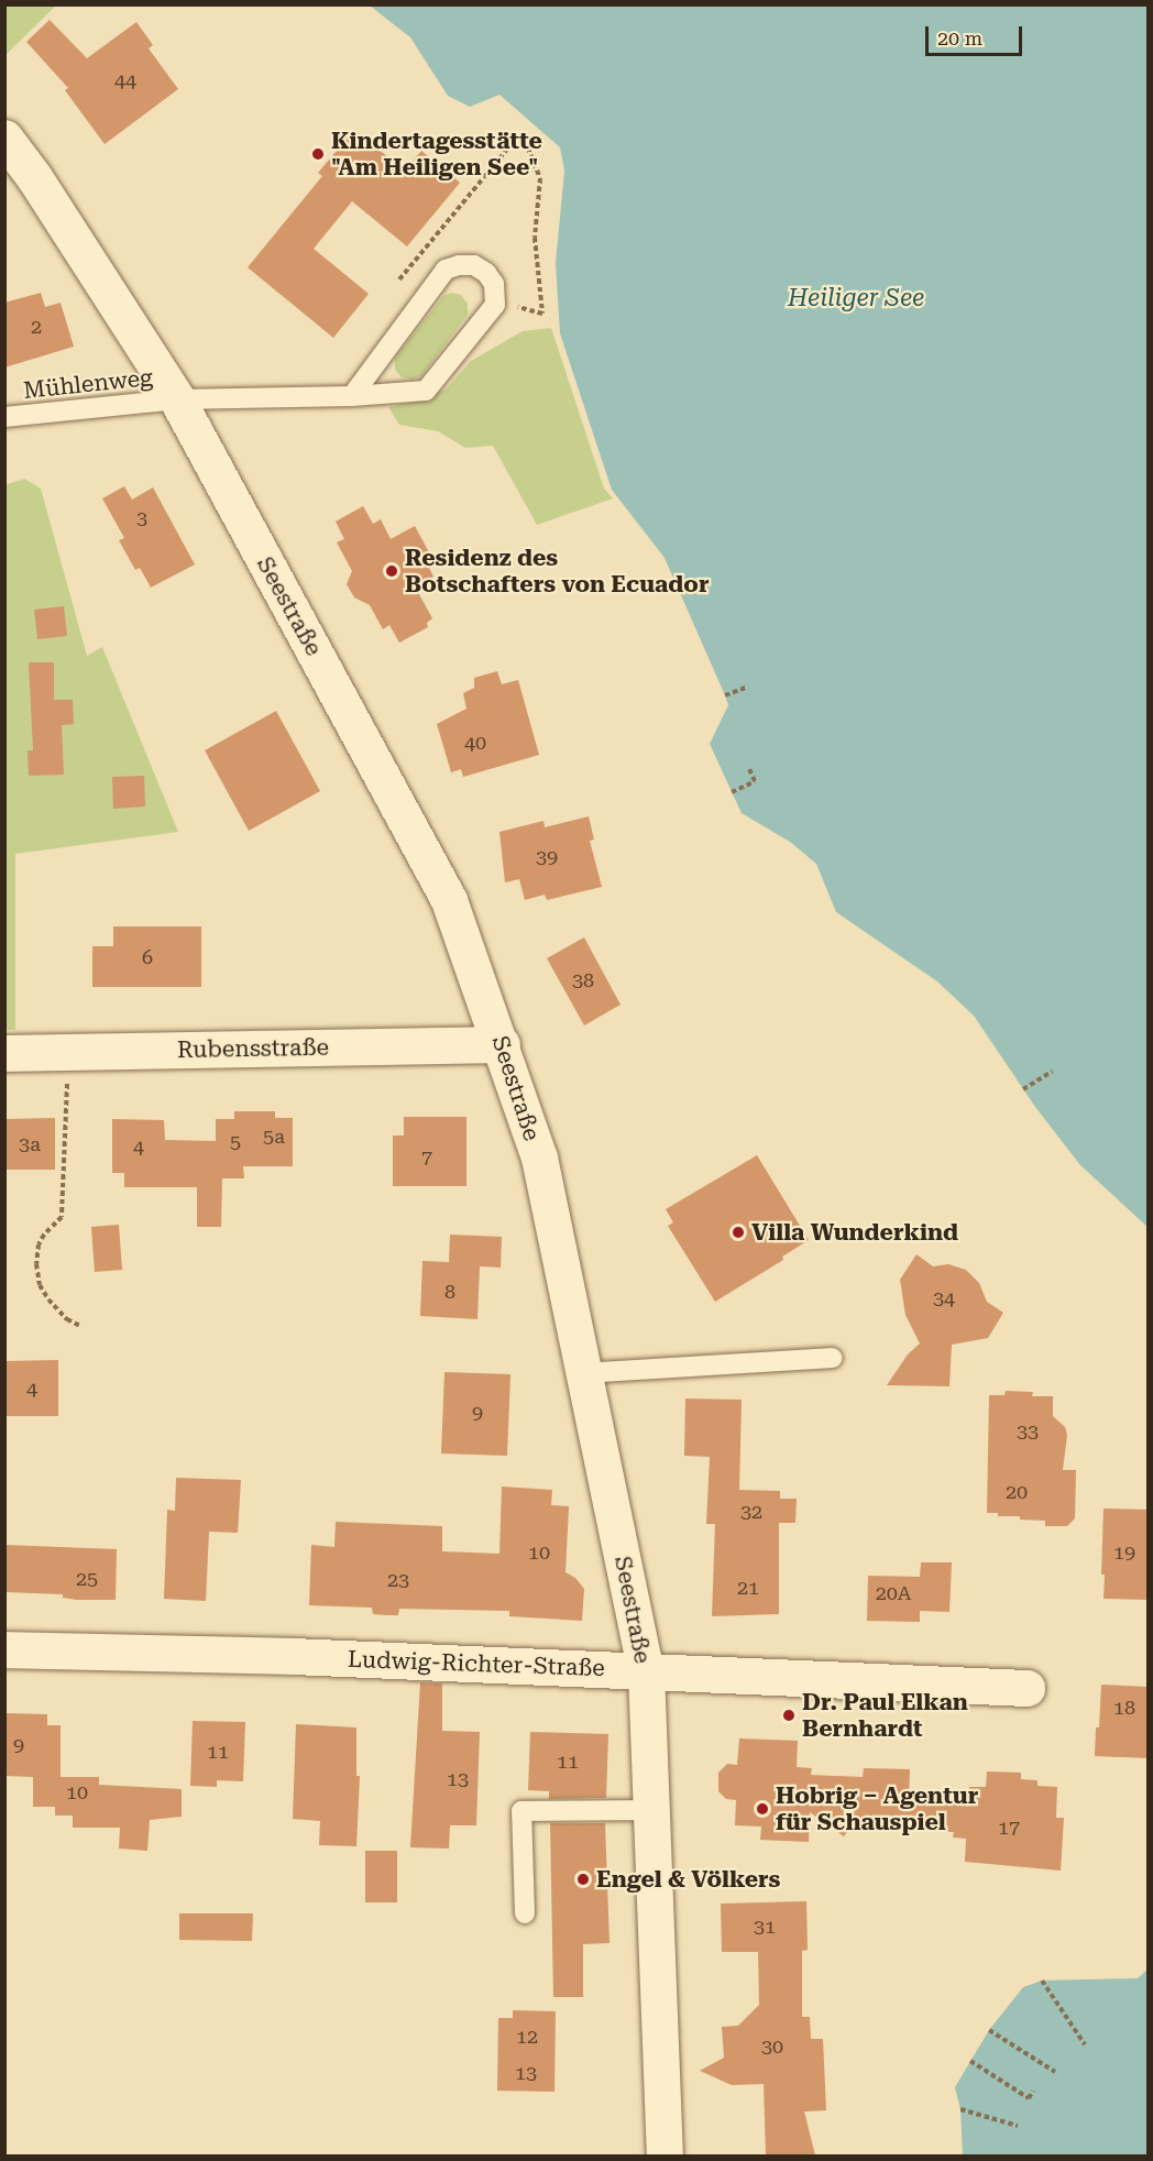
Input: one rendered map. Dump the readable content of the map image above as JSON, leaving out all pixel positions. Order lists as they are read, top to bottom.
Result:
{
  "streets": {
    "street": ["Seestraße", "Rubensstraße", "Ludwig-Richter-Straße"],
    "lane": ["Mühlenweg"]
  },
  "crossings": [
    ["Mühlenweg", "Seestraße"],
    ["Seestraße", "Rubensstraße"],
    ["Seestraße", "Ludwig-Richter-Straße"]
  ],
  "water": ["Heiliger See"],
  "places": [
    "Kindertagesstätte \"Am Heiligen See\"",
    "Residenz des Botschafters von Ecuador",
    "Villa Wunderkind",
    "Dr. Paul Elkan Bernhardt",
    "Hobrig – Agentur für Schauspiel",
    "Engel & Völkers"
  ],
  "house_numbers": [
    "44",
    "2",
    "3",
    "40",
    "39",
    "6",
    "38",
    "5a",
    "5",
    "3a",
    "4",
    "7",
    "8",
    "34",
    "4",
    "9",
    "33",
    "20",
    "32",
    "10",
    "19",
    "25",
    "23",
    "21",
    "20A",
    "18",
    "9",
    "11",
    "11",
    "13",
    "10",
    "17",
    "31",
    "12",
    "30",
    "13"
  ],
  "scale_bar": "20 m"
}
